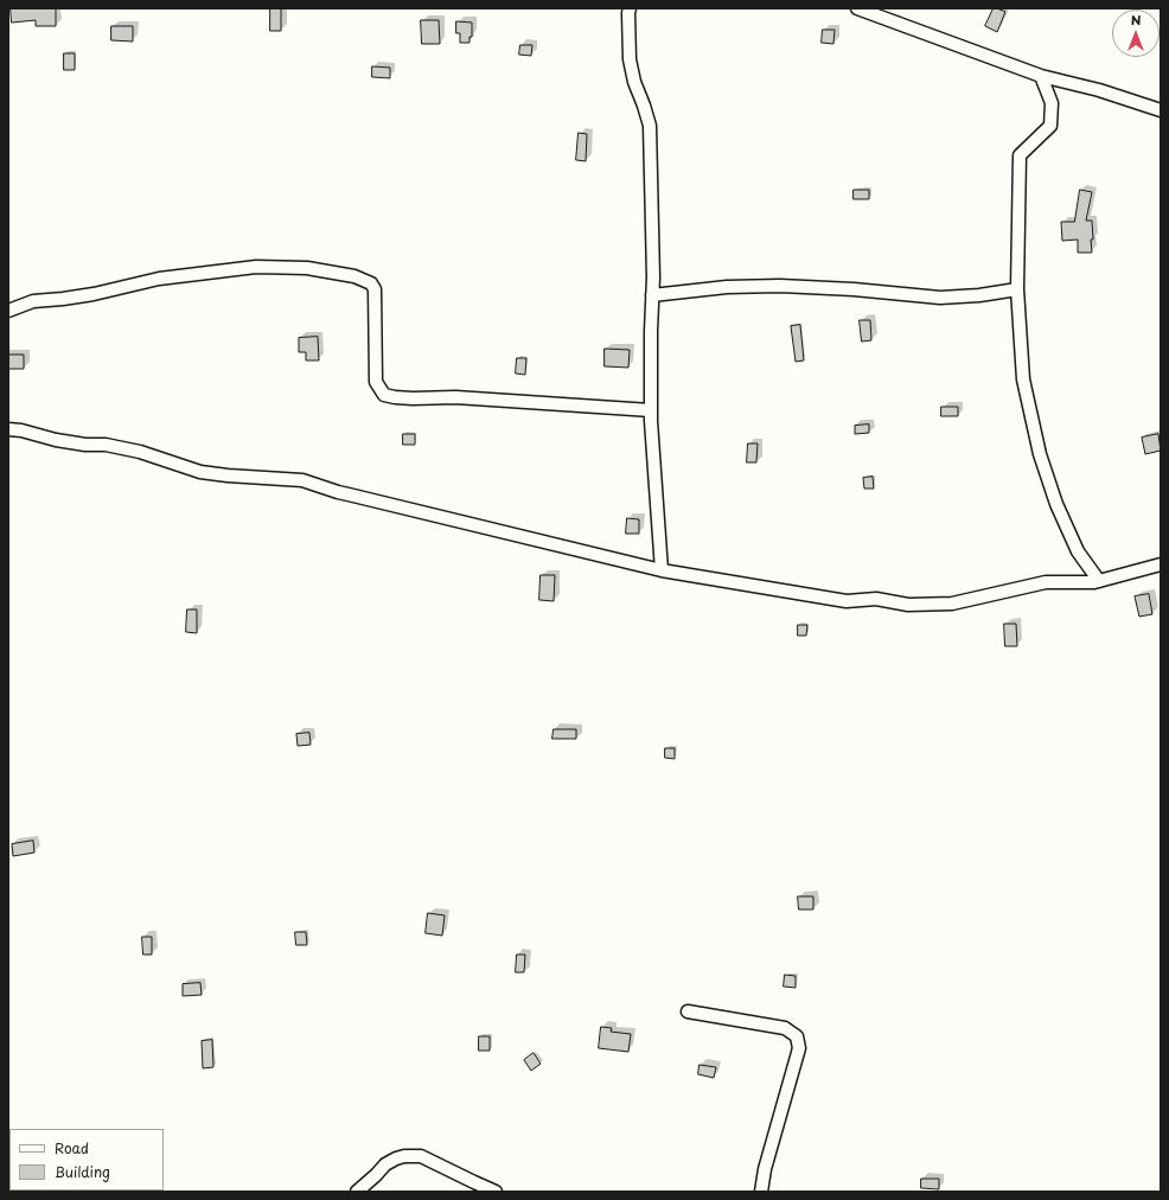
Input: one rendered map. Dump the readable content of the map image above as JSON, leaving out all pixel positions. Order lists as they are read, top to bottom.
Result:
{
  "legend": ["Road", "Building"],
  "north": "top"
}
